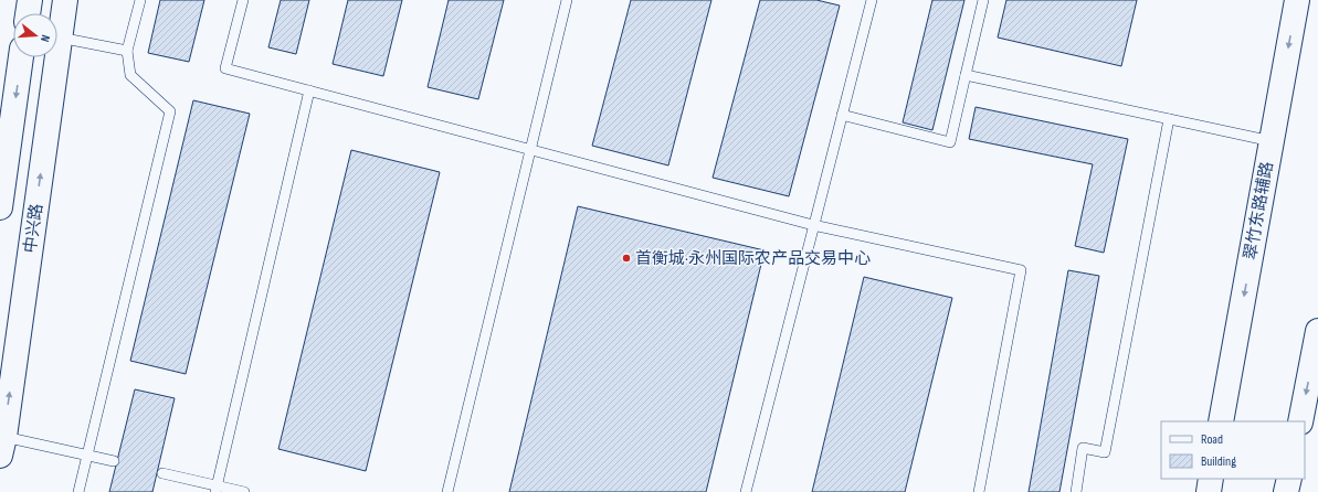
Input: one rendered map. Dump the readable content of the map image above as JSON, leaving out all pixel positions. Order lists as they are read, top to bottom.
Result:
{
  "streets": {
    "street": ["翠竹东路辅路", "中兴路"]
  },
  "one_way": ["翠竹东路辅路"],
  "places": ["首衡城·永州国际农产品交易中心"],
  "legend": ["Road", "Building"],
  "north": "right"
}
